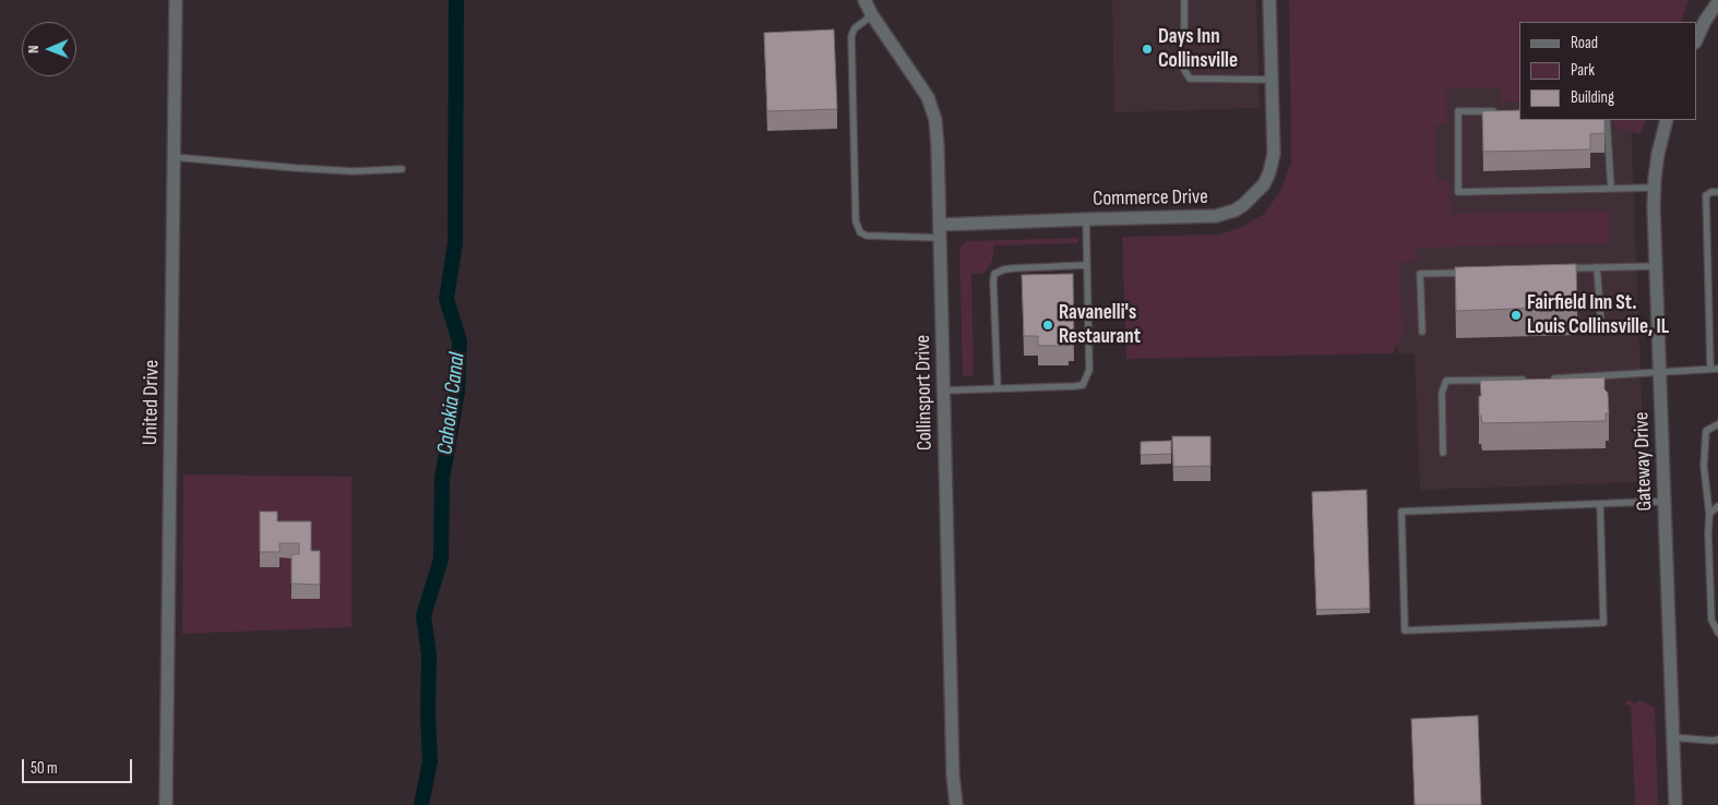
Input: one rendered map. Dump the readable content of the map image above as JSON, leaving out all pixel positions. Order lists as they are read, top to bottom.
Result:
{
  "streets": {
    "street": [
      "Commerce Drive",
      "Collinsport Drive",
      "United Drive",
      "Gateway Drive"
    ]
  },
  "crossings": [
    ["Commerce Drive", "Collinsport Drive"]
  ],
  "water": ["Cahokia Canal"],
  "places": ["Days Inn Collinsville", "Fairfield Inn St. Louis Collinsville, IL", "Ravanelli's Restaurant"],
  "legend": ["Road", "Park", "Building"],
  "scale_bar": "50 m",
  "north": "left"
}
